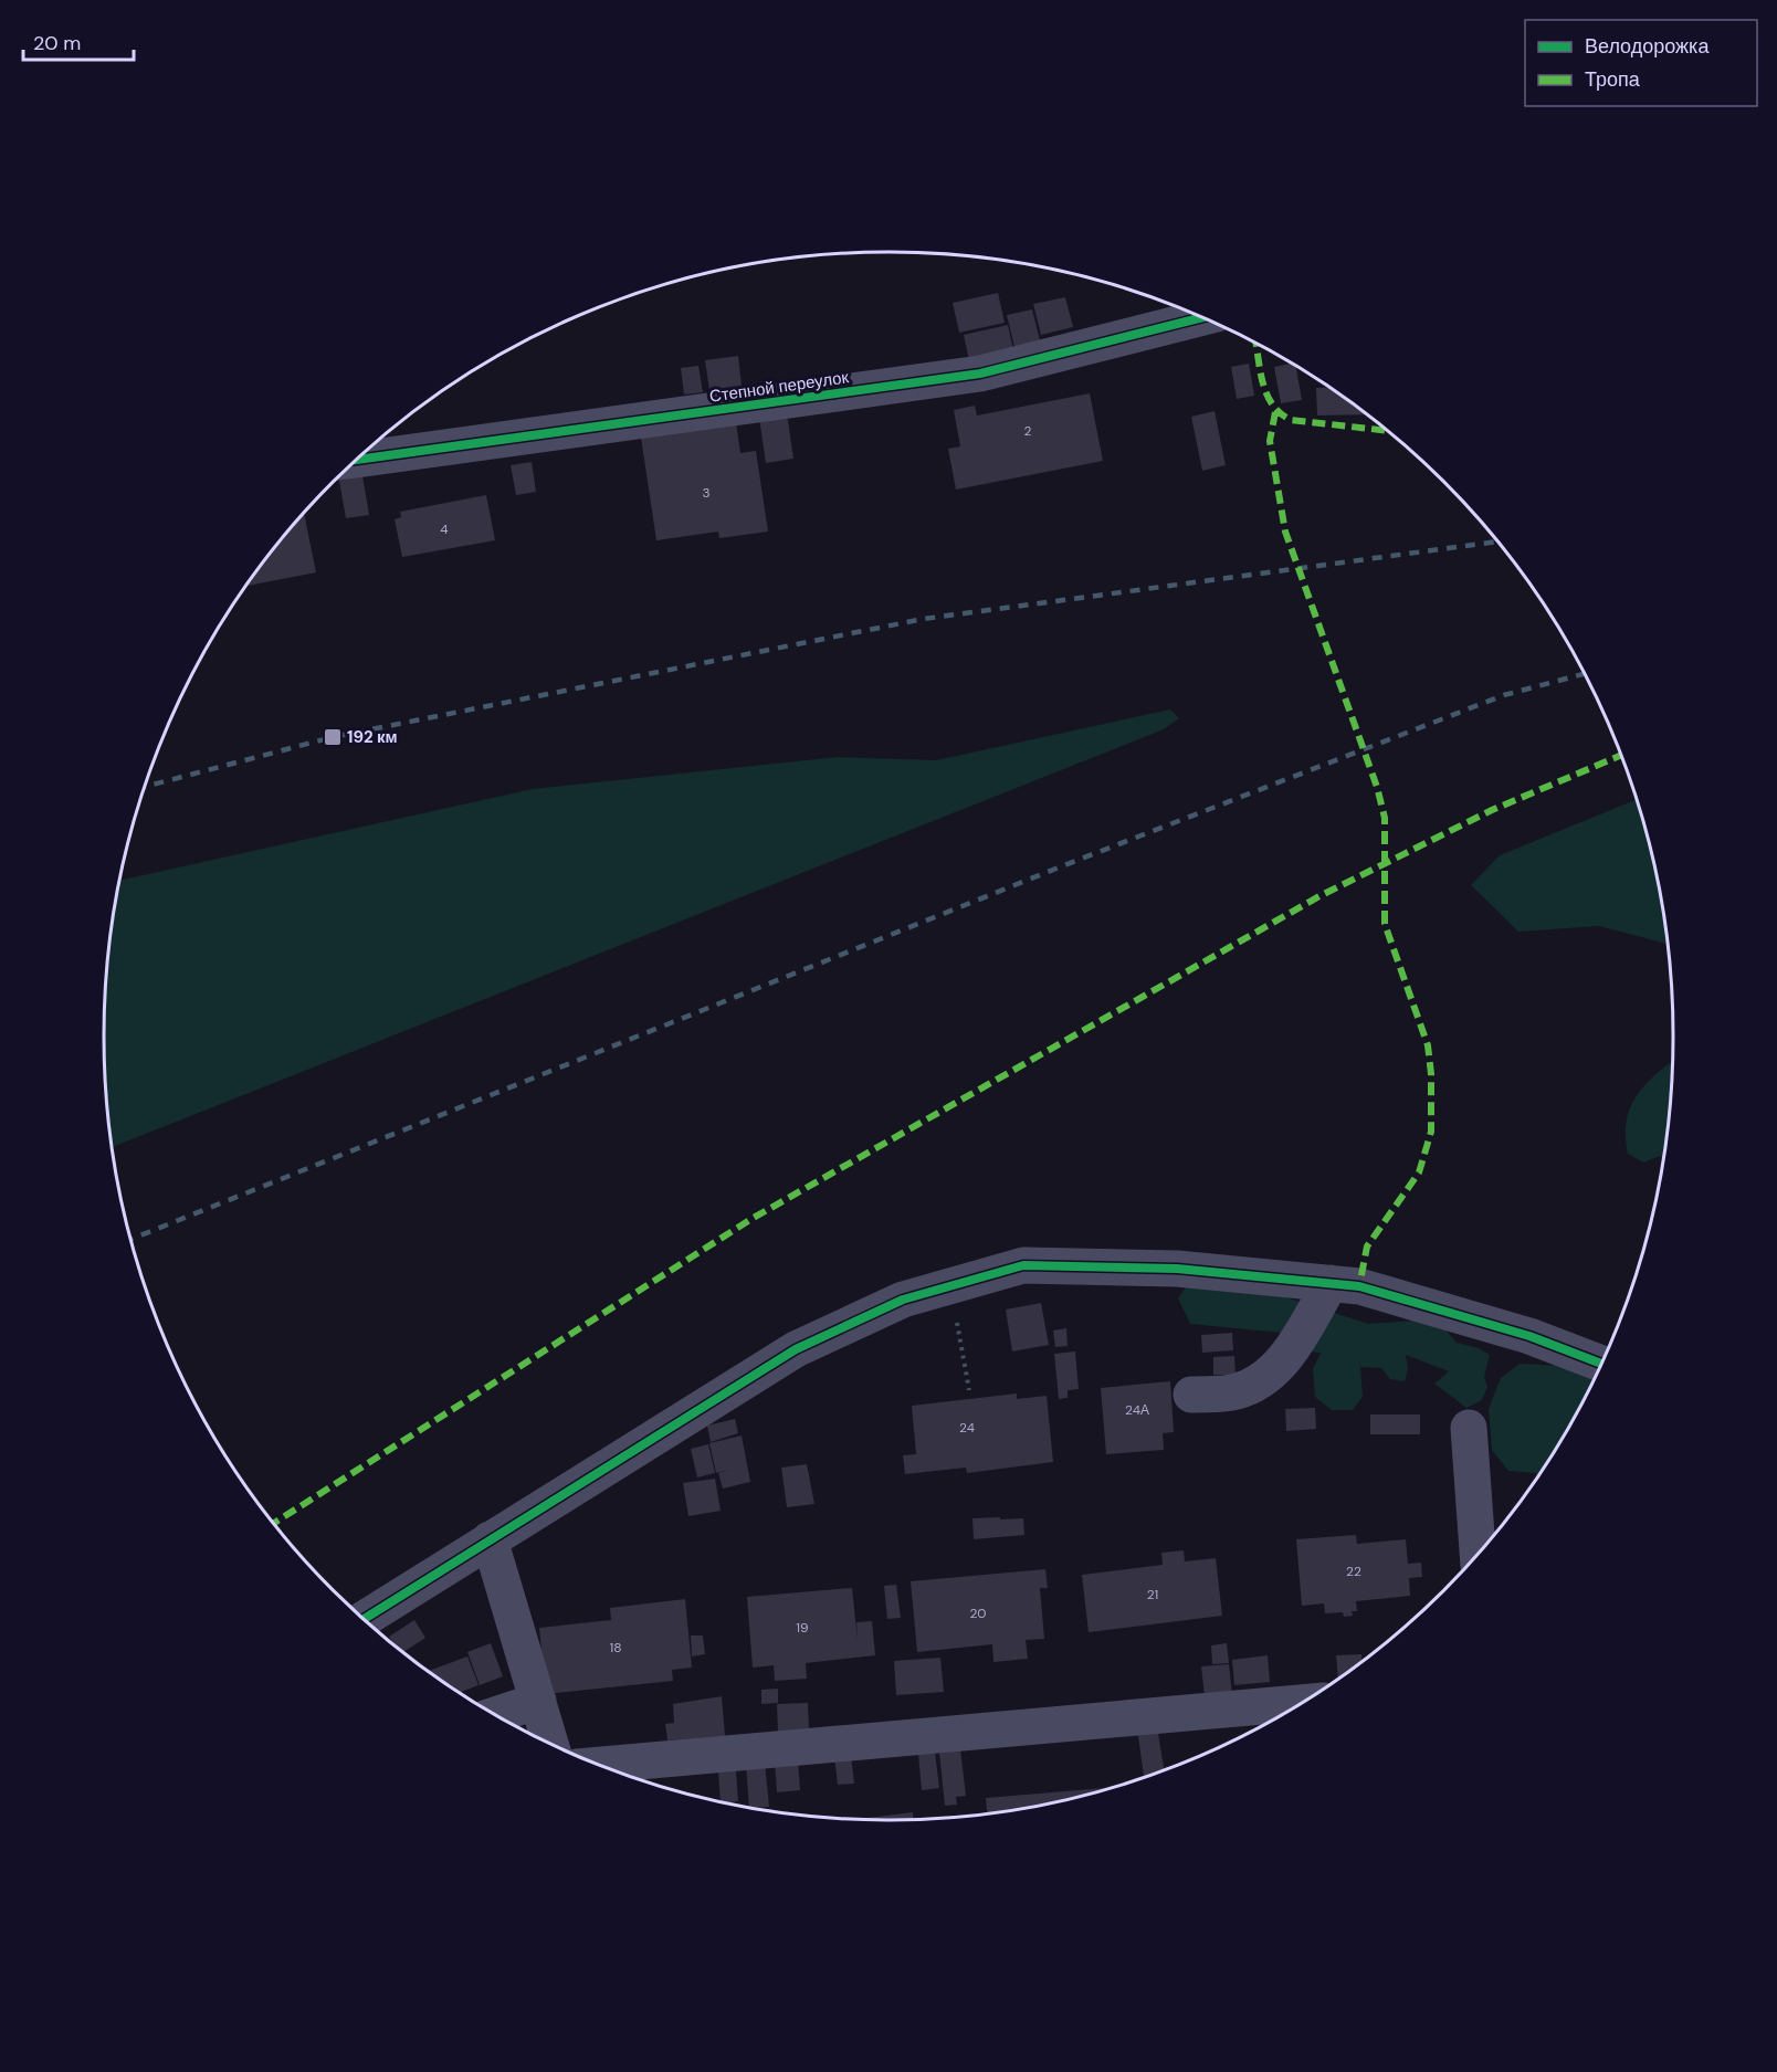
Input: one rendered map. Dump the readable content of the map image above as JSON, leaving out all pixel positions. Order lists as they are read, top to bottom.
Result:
{
  "streets": {
    "street": ["Степной переулок"]
  },
  "places": {
    "transit": ["192 км"]
  },
  "house_numbers": [
    "2",
    "3",
    "4",
    "24А",
    "24",
    "22",
    "21",
    "20",
    "19",
    "18"
  ],
  "legend": ["Велодорожка", "Тропа"],
  "scale_bar": "20 m"
}
